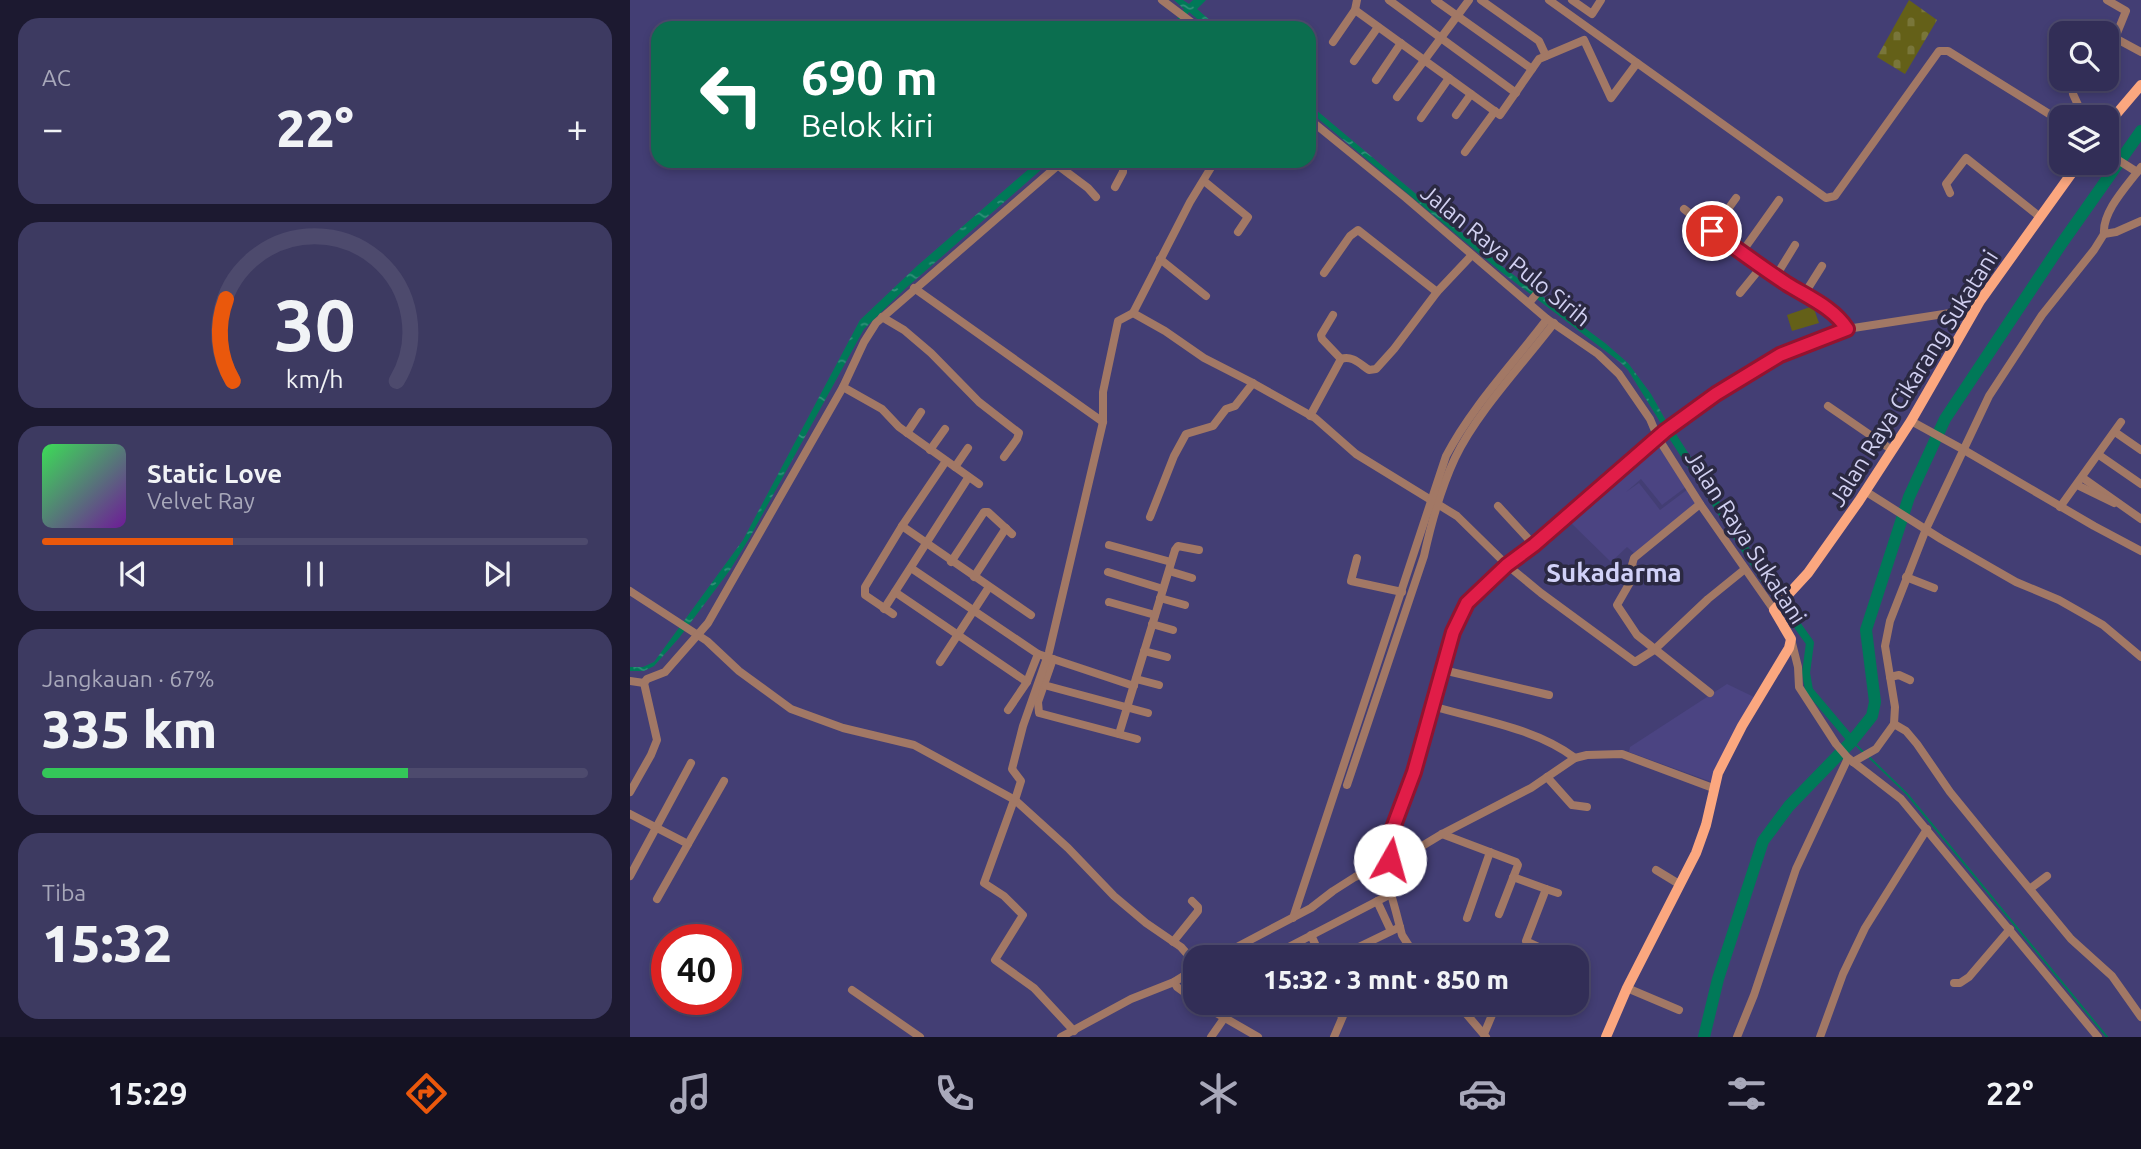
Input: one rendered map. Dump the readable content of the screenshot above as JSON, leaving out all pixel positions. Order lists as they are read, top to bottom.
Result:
{
  "streets": {
    "main road": ["Jalan Raya Cikarang Sukatani", "Jalan Raya Sukatani"],
    "street": ["Jalan Raya Pulo Sirih"]
  },
  "crossings": [
    ["Jalan Raya Pulo Sirih", "Jalan Raya Sukatani"],
    ["Jalan Raya Cikarang Sukatani", "Jalan Raya Sukatani"]
  ],
  "districts": ["Sukadarma"],
  "page": {
    "tile": [
      "AC",
      ["Jangkauan · 67%", "335 km"],
      ["Tiba", "15:32"]
    ],
    "turn": ["690 m", "Belok kiri"],
    "heat": ["−", "22°", "+"],
    "song": ["Static Love", "Velvet Ray"],
    "limit": "40",
    "trip": "15:32 · 3 mnt · 850 m",
    "tabs": ["15:29", "22°"],
    "gauge": ["30", "km/h"]
  }
}
